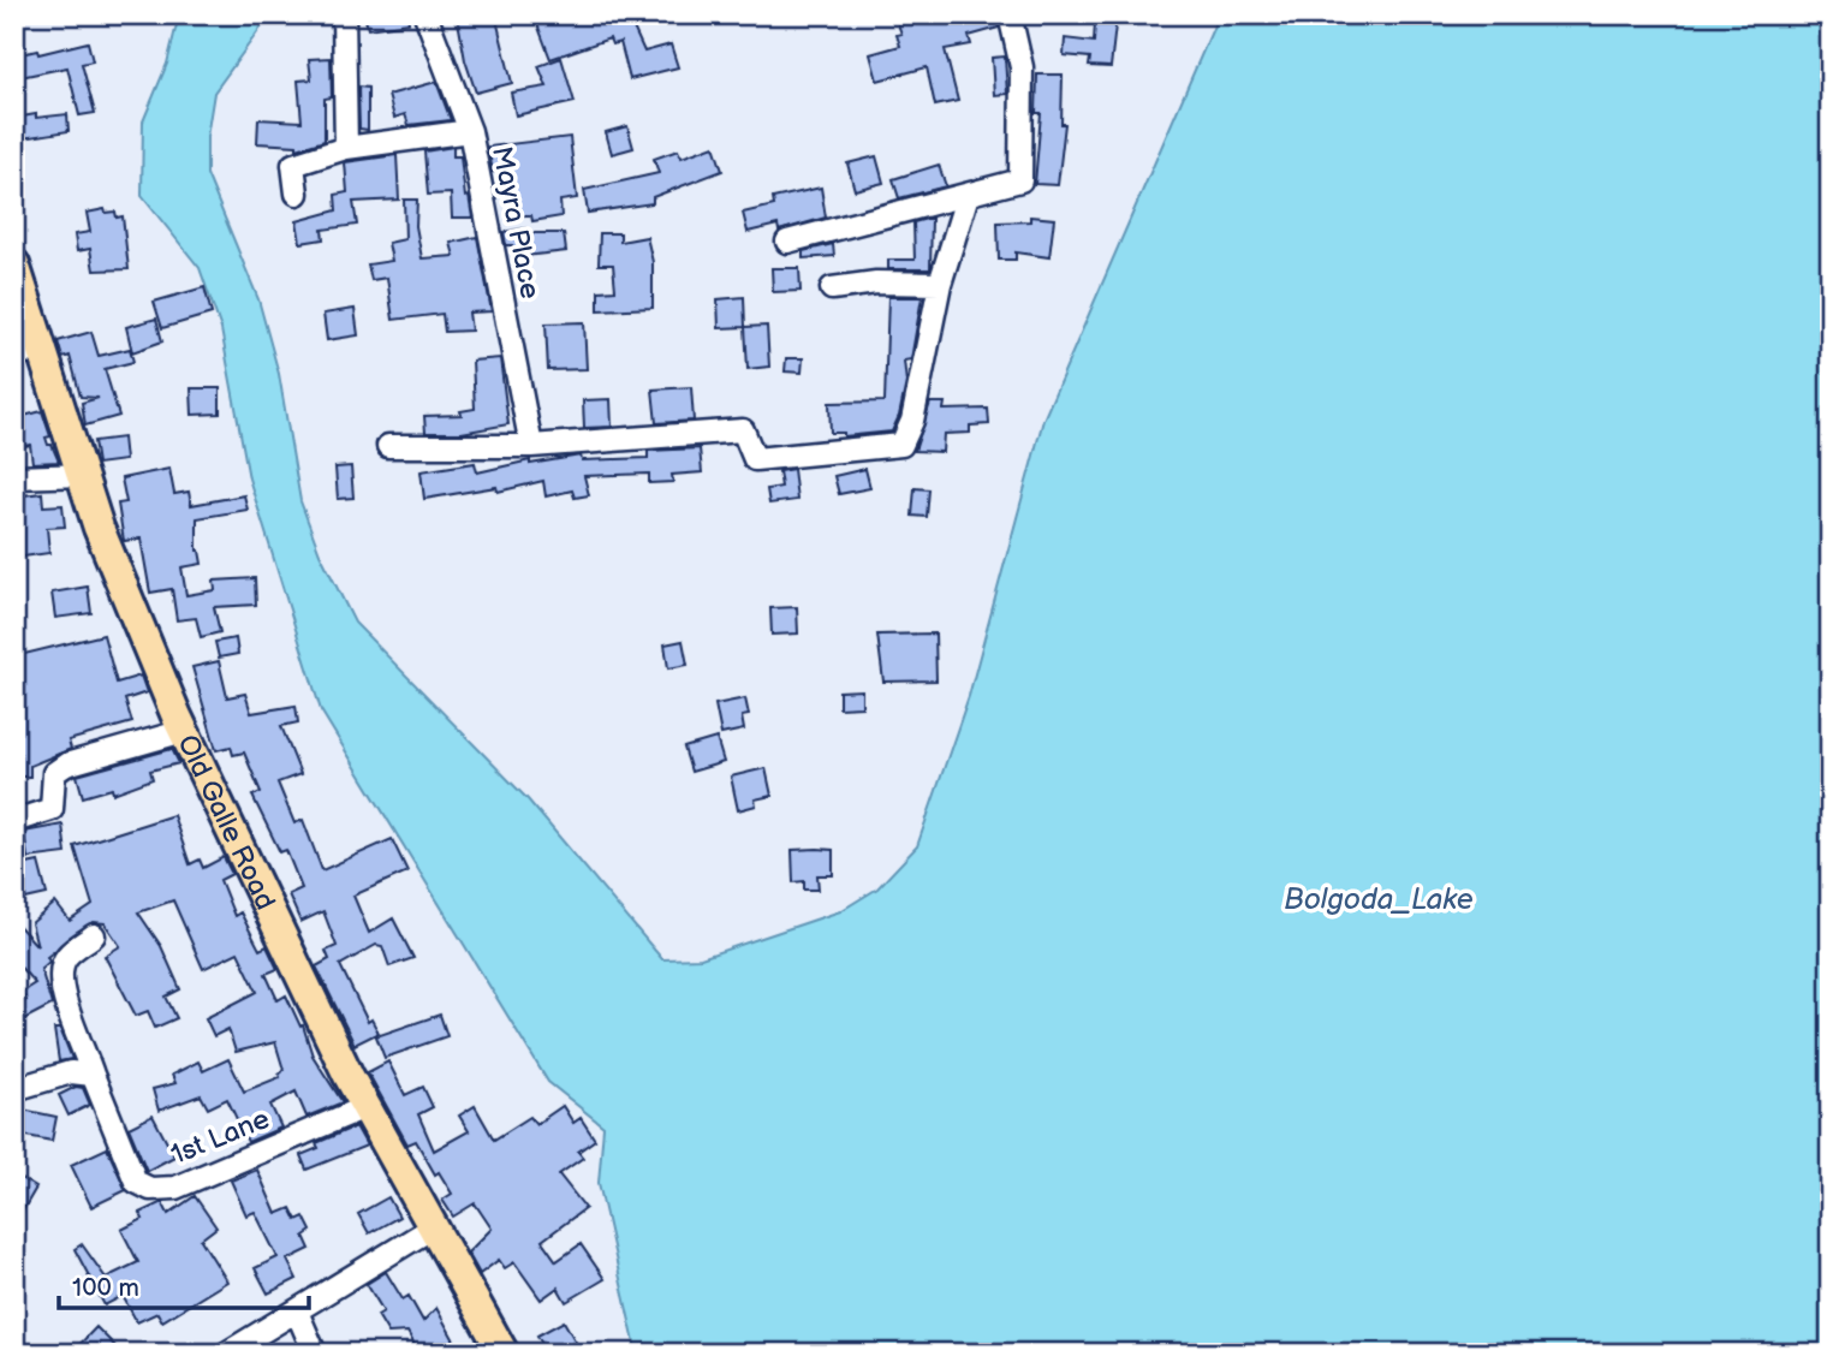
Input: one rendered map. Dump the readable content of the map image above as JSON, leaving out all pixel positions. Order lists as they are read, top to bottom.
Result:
{
  "streets": {
    "highway": ["Old Galle Road"],
    "street": ["Mayra Place", "1st Lane"]
  },
  "crossings": [
    ["Old Galle Road", "1st Lane"]
  ],
  "water": ["Bolgoda_Lake"],
  "scale_bar": "100 m"
}
